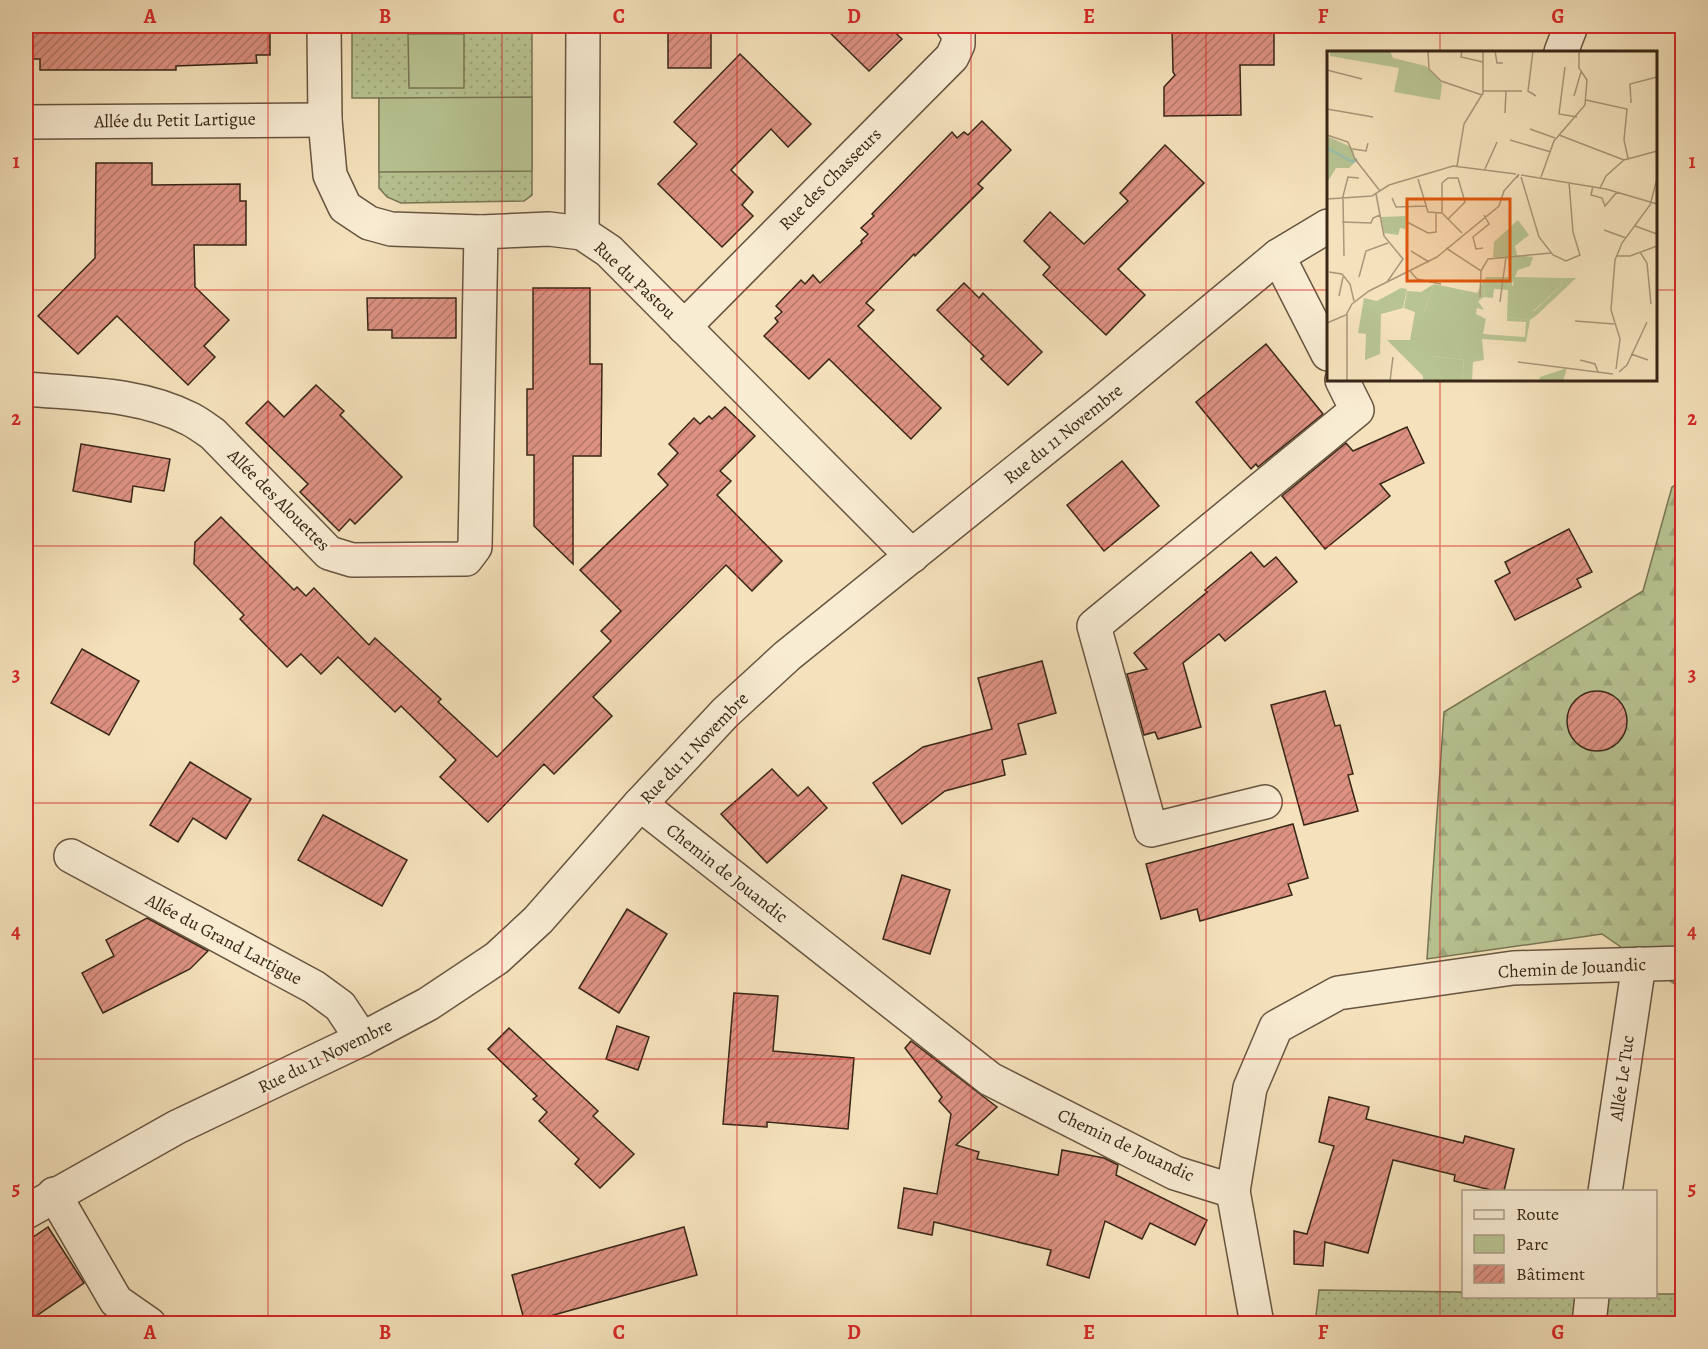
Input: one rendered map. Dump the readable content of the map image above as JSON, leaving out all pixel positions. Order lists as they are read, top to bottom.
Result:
{
  "streets": {
    "street": [
      "Allée du Petit Lartigue",
      "Rue des Chasseurs",
      "Rue du Pastou",
      "Rue du 11 Novembre",
      "Allée des Alouettes",
      "Chemin de Jouandic",
      "Allée du Grand Lartigue",
      "Allée Le Tuc"
    ]
  },
  "crossings": [
    ["Allée du Petit Lartigue", "Rue du Pastou"],
    ["Rue des Chasseurs", "Rue du Pastou"],
    ["Rue du Pastou", "Rue du 11 Novembre"],
    ["Rue du Pastou", "Allée des Alouettes"],
    ["Rue du 11 Novembre", "Chemin de Jouandic"],
    ["Rue du 11 Novembre", "Allée du Grand Lartigue"],
    ["Chemin de Jouandic", "Allée Le Tuc"]
  ],
  "legend": ["Route", "Parc", "Bâtiment"],
  "grid": {
    "columns": [
      "A",
      "B",
      "C",
      "D",
      "E",
      "F",
      "G"
    ],
    "rows": [
      "1",
      "2",
      "3",
      "4",
      "5"
    ]
  }
}
